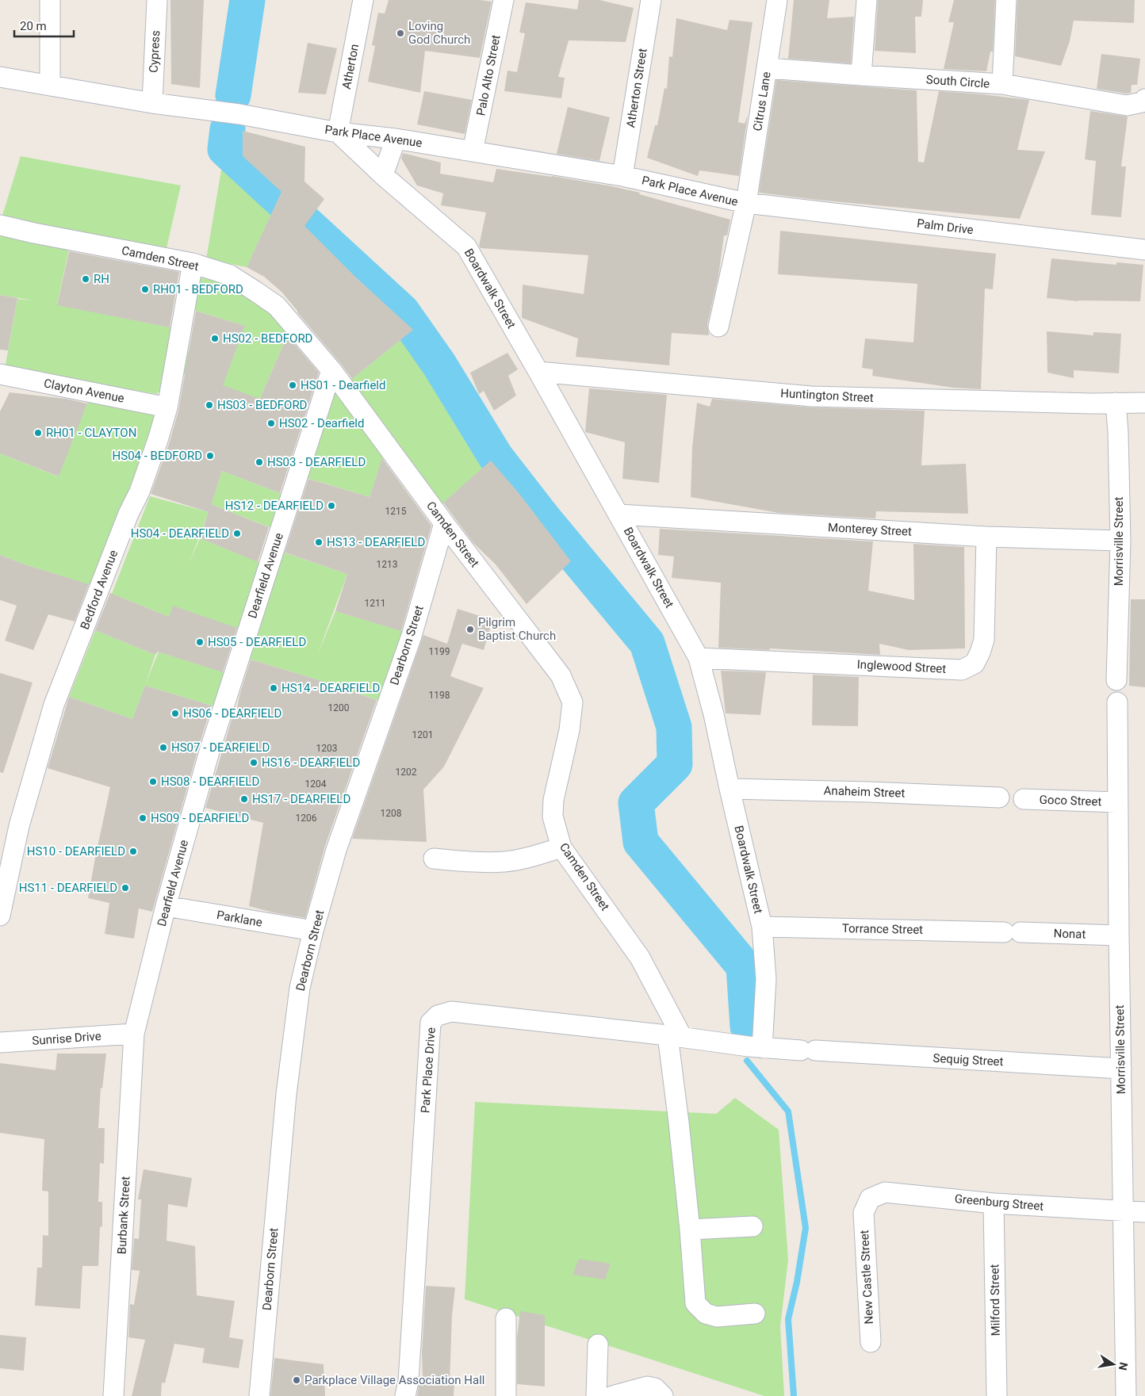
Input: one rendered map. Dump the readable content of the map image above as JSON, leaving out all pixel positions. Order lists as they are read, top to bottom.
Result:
{
  "streets": {
    "street": [
      "Cypress",
      "Atherton",
      "Palo Alto Street",
      "South Circle",
      "Atherton Street",
      "Citrus Lane",
      "Park Place Avenue",
      "Palm Drive",
      "Camden Street",
      "Boardwalk Street",
      "Clayton Avenue",
      "Huntington Street",
      "Monterey Street",
      "Morrisville Street",
      "Dearfield Avenue",
      "Bedford Avenue",
      "Dearborn Street",
      "Inglewood Street",
      "Anaheim Street",
      "Goco Street",
      "Parklane",
      "Torrance Street",
      "Nonat",
      "Sunrise Drive",
      "Sequig Street",
      "Park Place Drive",
      "Greenburg Street",
      "Burbank Street",
      "New Castle Street",
      "Milford Street"
    ]
  },
  "crossings": [
    ["Cypress", "Park Place Avenue"],
    ["Atherton", "Park Place Avenue"],
    ["Atherton", "Boardwalk Street"],
    ["Palo Alto Street", "Park Place Avenue"],
    ["South Circle", "Citrus Lane"],
    ["Atherton Street", "Park Place Avenue"],
    ["Citrus Lane", "Park Place Avenue"],
    ["Citrus Lane", "Palm Drive"],
    ["Park Place Avenue", "Palm Drive"],
    ["Park Place Avenue", "Boardwalk Street"],
    ["Camden Street", "Dearfield Avenue"],
    ["Camden Street", "Bedford Avenue"],
    ["Camden Street", "Dearborn Street"],
    ["Camden Street", "Park Place Drive"],
    ["Boardwalk Street", "Huntington Street"],
    ["Boardwalk Street", "Monterey Street"],
    ["Boardwalk Street", "Inglewood Street"],
    ["Boardwalk Street", "Anaheim Street"],
    ["Boardwalk Street", "Torrance Street"],
    ["Boardwalk Street", "Sequig Street"],
    ["Boardwalk Street", "Park Place Drive"],
    ["Clayton Avenue", "Bedford Avenue"],
    ["Huntington Street", "Morrisville Street"],
    ["Monterey Street", "Morrisville Street"],
    ["Monterey Street", "Inglewood Street"],
    ["Morrisville Street", "Goco Street"],
    ["Morrisville Street", "Nonat"],
    ["Morrisville Street", "Sequig Street"],
    ["Morrisville Street", "Greenburg Street"],
    ["Dearfield Avenue", "Parklane"],
    ["Dearfield Avenue", "Sunrise Drive"],
    ["Dearfield Avenue", "Burbank Street"],
    ["Dearborn Street", "Parklane"],
    ["Torrance Street", "Nonat"],
    ["Sunrise Drive", "Burbank Street"],
    ["Sequig Street", "Park Place Drive"],
    ["Greenburg Street", "New Castle Street"],
    ["Greenburg Street", "Milford Street"]
  ],
  "places": [
    "Loving God Church",
    "RH",
    "RH01 - BEDFORD",
    "HS02 - BEDFORD",
    "HS01 - Dearfield",
    "HS03 - BEDFORD",
    "HS02 - Dearfield",
    "RH01 - CLAYTON",
    "HS04 - BEDFORD",
    "HS03 - DEARFIELD",
    "HS12 - DEARFIELD",
    "HS04 - DEARFIELD",
    "HS13 - DEARFIELD",
    "Pilgrim Baptist Church",
    "HS05 - DEARFIELD",
    "HS14 - DEARFIELD",
    "HS06 - DEARFIELD",
    "HS07 - DEARFIELD",
    "HS16 - DEARFIELD",
    "HS08 - DEARFIELD",
    "HS17 - DEARFIELD",
    "HS09 - DEARFIELD",
    "HS10 - DEARFIELD",
    "HS11 - DEARFIELD",
    "Parkplace Village Association Hall"
  ],
  "house_numbers": [
    "1215",
    "1213",
    "1211",
    "1199",
    "1198",
    "1200",
    "1201",
    "1203",
    "1202",
    "1204",
    "1208",
    "1206"
  ],
  "scale_bar": "20 m",
  "north": "right"
}
